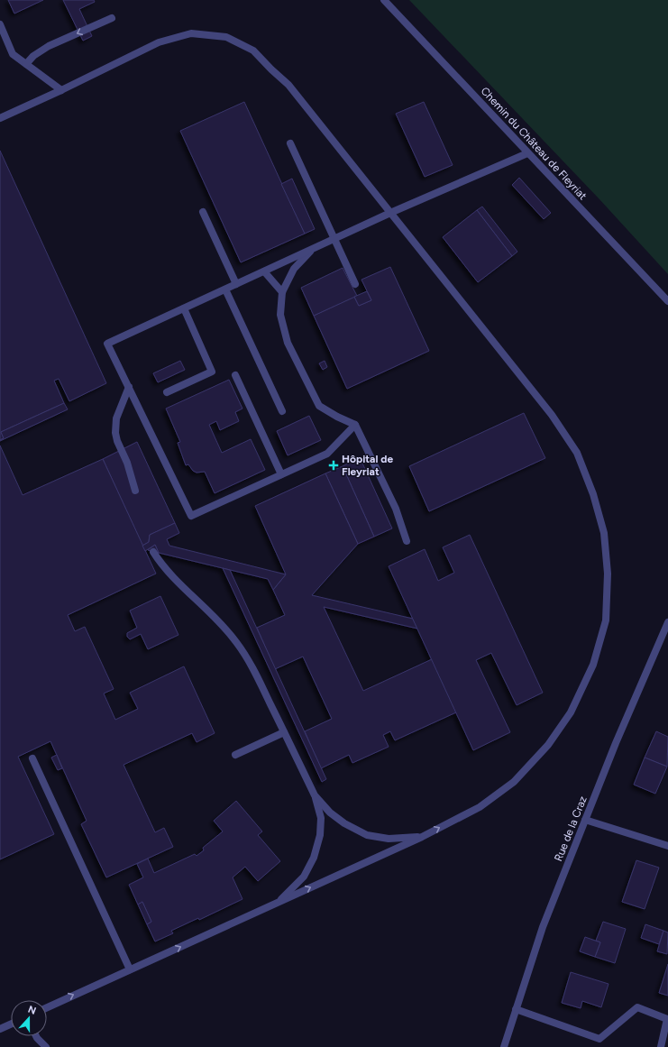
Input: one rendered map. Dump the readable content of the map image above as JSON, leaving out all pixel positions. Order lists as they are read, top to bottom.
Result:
{
  "streets": {
    "street": ["Chemin du Château de Fleyriat", "Rue de la Craz"]
  },
  "places": {
    "health": ["Hôpital de Fleyriat"]
  },
  "north": "top"
}
